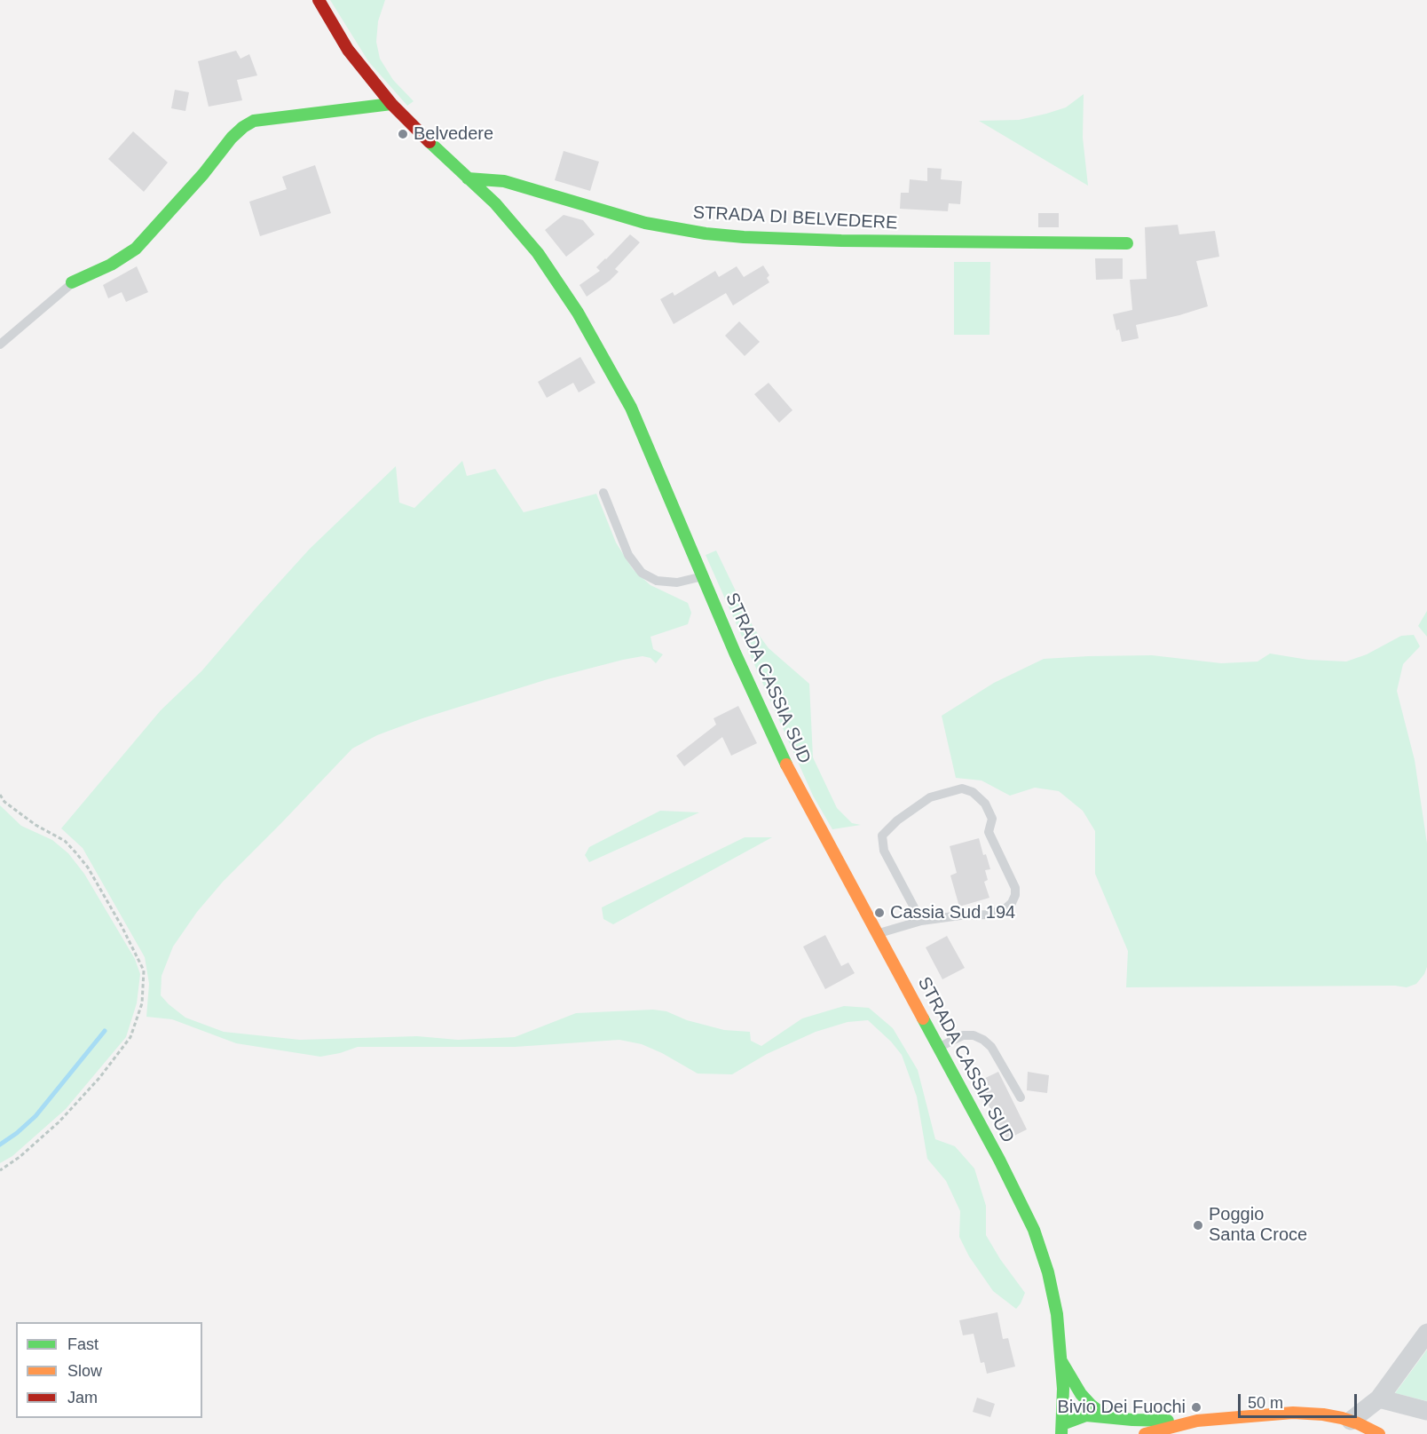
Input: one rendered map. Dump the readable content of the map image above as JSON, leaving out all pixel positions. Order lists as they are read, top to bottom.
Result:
{
  "streets": {
    "main road": ["STRADA DI BELVEDERE", "STRADA CASSIA SUD"]
  },
  "crossings": [
    ["STRADA DI BELVEDERE", "STRADA CASSIA SUD"]
  ],
  "places": [
    "Belvedere",
    "Cassia Sud 194",
    "Poggio Santa Croce",
    "Bivio Dei Fuochi"
  ],
  "legend": ["Fast", "Slow", "Jam"],
  "scale_bar": "50 m"
}
